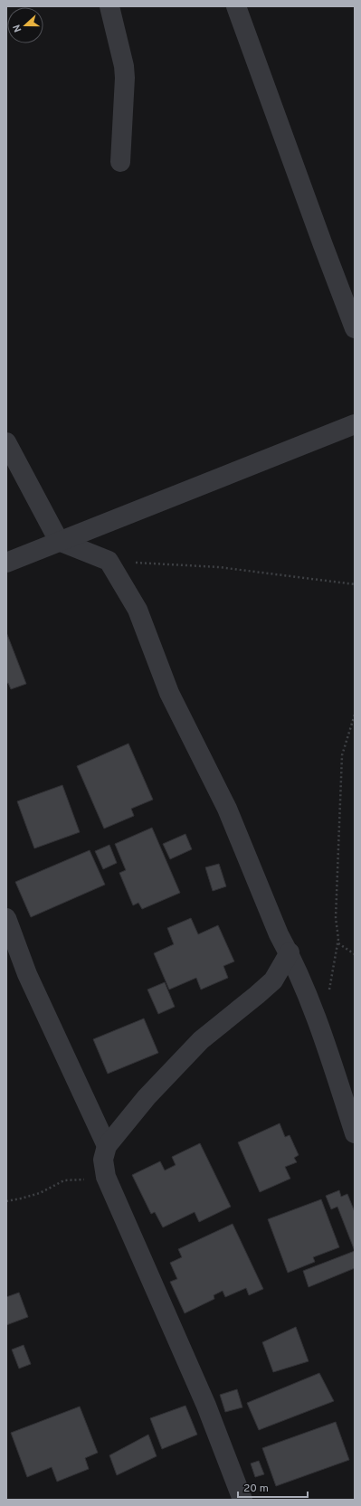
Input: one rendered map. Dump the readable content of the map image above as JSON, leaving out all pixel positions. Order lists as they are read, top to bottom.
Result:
{
  "scale_bar": "20 m",
  "north": "left"
}
